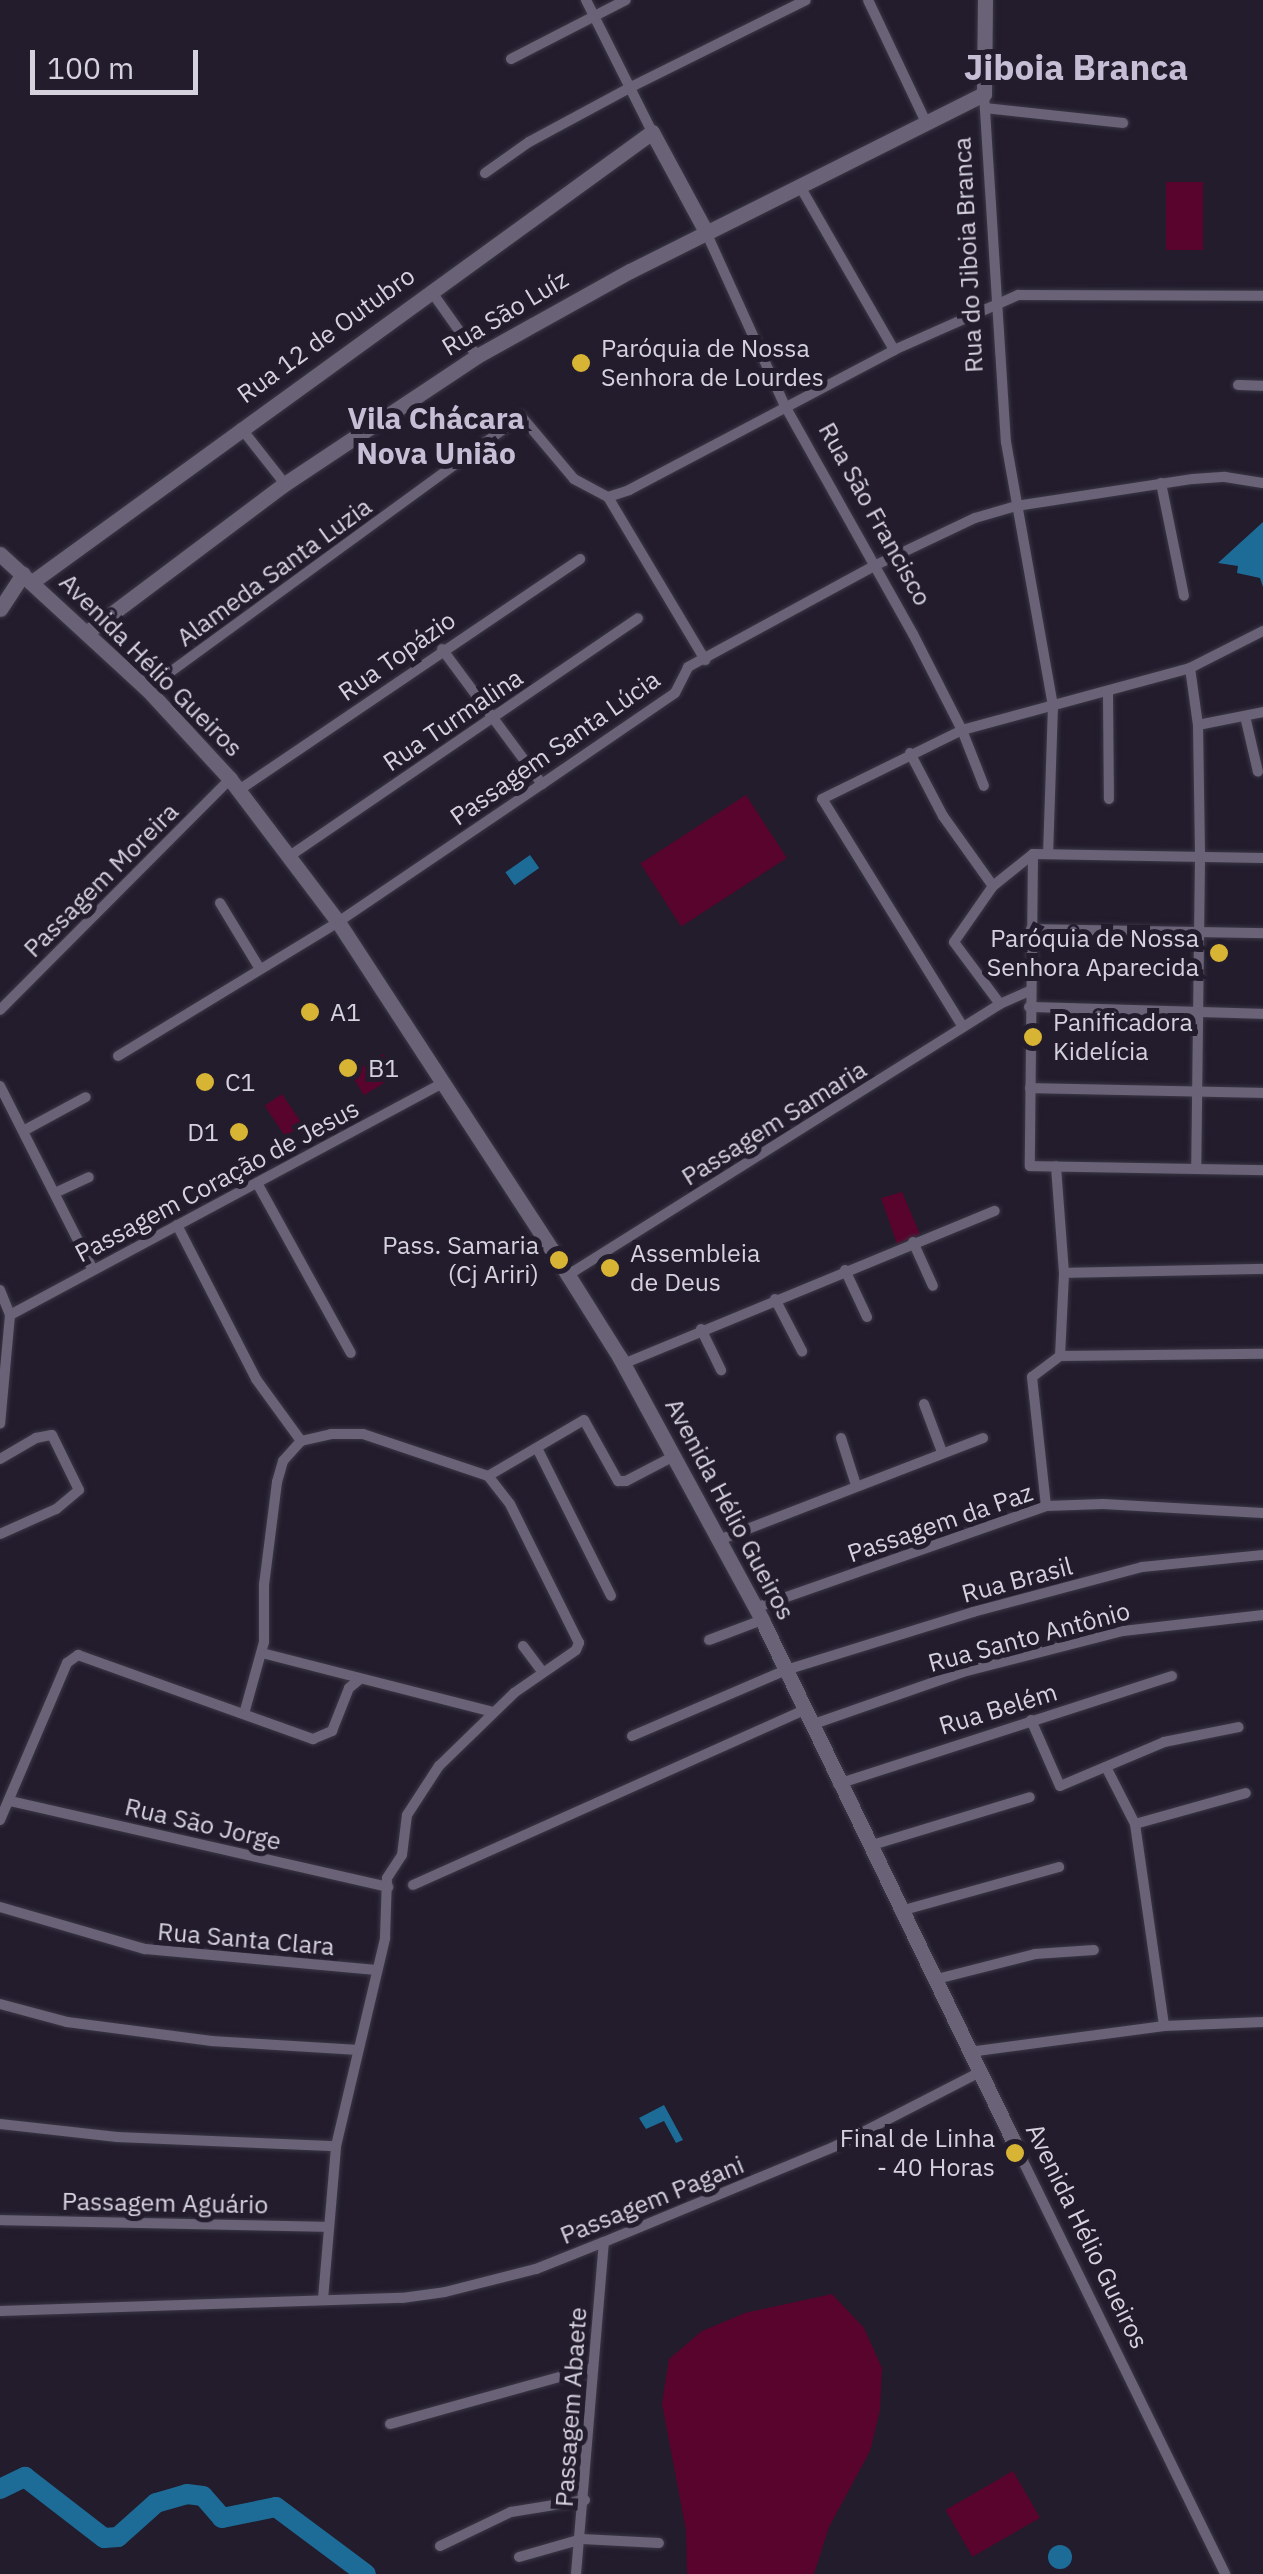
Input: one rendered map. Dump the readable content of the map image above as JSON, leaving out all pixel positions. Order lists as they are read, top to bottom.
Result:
{
  "streets": {
    "main road": [
      "Rua do Jiboia Branca",
      "Rua São Luíz",
      "Rua 12 de Outubro",
      "Rua São Francisco",
      "Avenida Hélio Gueiros"
    ],
    "street": [
      "Alameda Santa Luzia",
      "Rua Topázio",
      "Rua Turmalina",
      "Passagem Santa Lúcia",
      "Passagem Moreira",
      "Passagem Samaria",
      "Passagem Coração de Jesus",
      "Passagem da Paz",
      "Rua Brasil",
      "Rua Santo Antônio",
      "Rua Belém",
      "Rua São Jorge",
      "Rua Santa Clara",
      "Passagem Pagani",
      "Passagem Aguário",
      "Passagem Abaete"
    ]
  },
  "crossings": [
    ["Rua do Jiboia Branca", "Rua São Luíz"],
    ["Rua do Jiboia Branca", "Passagem Santa Lúcia"],
    ["Rua São Luíz", "Rua São Francisco"],
    ["Rua São Luíz", "Avenida Hélio Gueiros"],
    ["Rua 12 de Outubro", "Rua São Francisco"],
    ["Rua 12 de Outubro", "Avenida Hélio Gueiros"],
    ["Rua São Francisco", "Passagem Santa Lúcia"],
    ["Alameda Santa Luzia", "Avenida Hélio Gueiros"],
    ["Rua Topázio", "Avenida Hélio Gueiros"],
    ["Rua Topázio", "Passagem Moreira"],
    ["Avenida Hélio Gueiros", "Rua Turmalina"],
    ["Avenida Hélio Gueiros", "Passagem Santa Lúcia"],
    ["Avenida Hélio Gueiros", "Passagem Moreira"],
    ["Avenida Hélio Gueiros", "Passagem Samaria"],
    ["Avenida Hélio Gueiros", "Passagem Coração de Jesus"],
    ["Avenida Hélio Gueiros", "Passagem da Paz"],
    ["Avenida Hélio Gueiros", "Rua Brasil"],
    ["Avenida Hélio Gueiros", "Rua Santo Antônio"],
    ["Avenida Hélio Gueiros", "Rua Belém"],
    ["Avenida Hélio Gueiros", "Passagem Pagani"],
    ["Passagem Pagani", "Passagem Abaete"]
  ],
  "districts": ["Jiboia Branca", "Vila Chácara Nova União"],
  "places": [
    "Paróquia de Nossa Senhora de Lourdes",
    "Paróquia de Nossa Senhora Aparecida",
    "A1",
    "Panificadora Kidelícia",
    "B1",
    "C1",
    "D1",
    "Pass. Samaria (Cj Ariri)",
    "Assembleia de Deus",
    "Final de Linha - 40 Horas"
  ],
  "scale_bar": "100 m"
}
